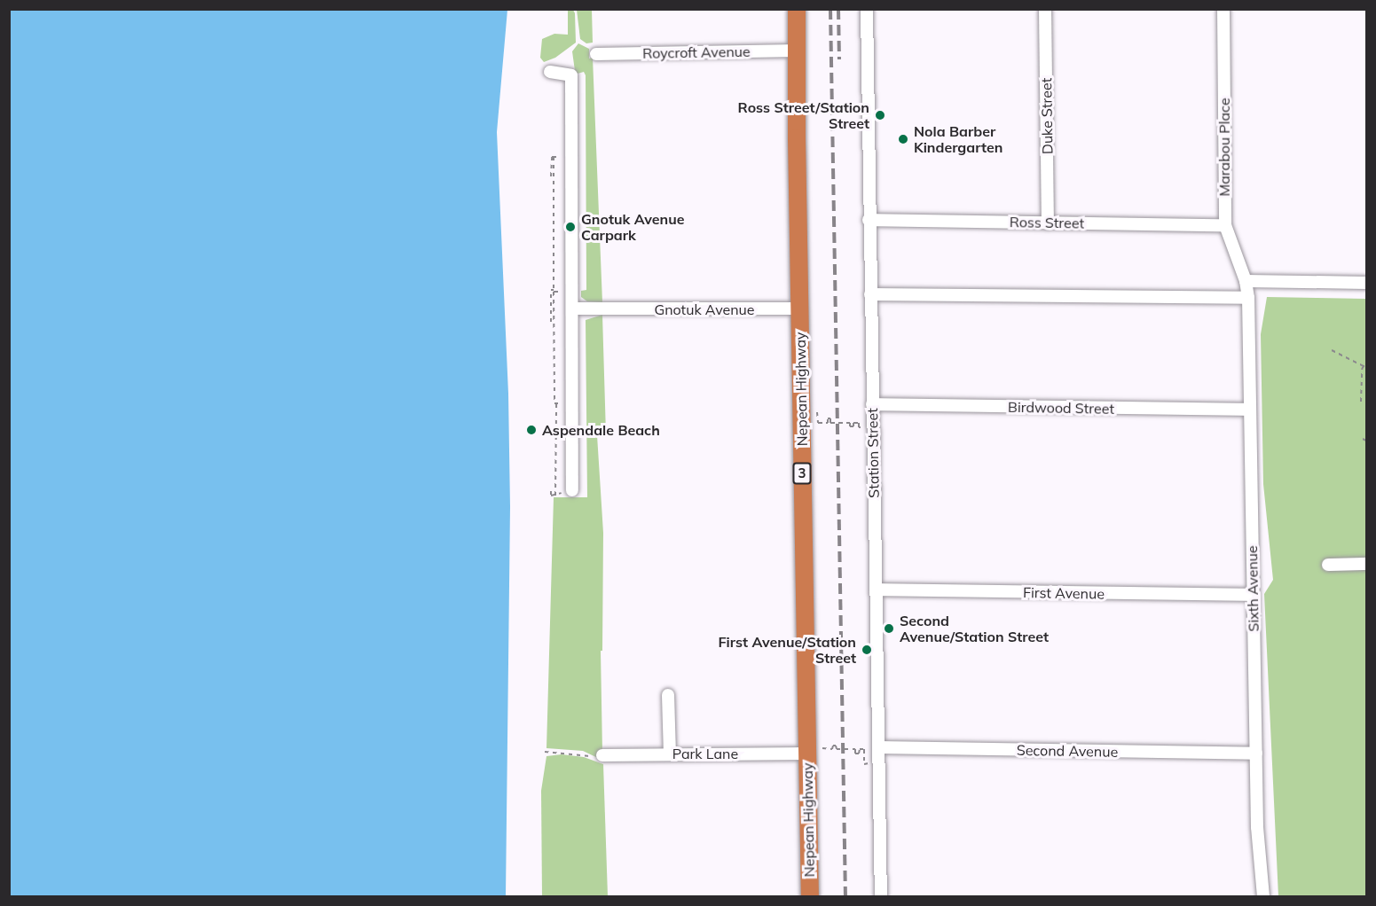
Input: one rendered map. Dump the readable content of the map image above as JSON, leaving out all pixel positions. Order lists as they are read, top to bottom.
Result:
{
  "streets": {
    "highway": ["Nepean Highway", "3"],
    "street": [
      "Roycroft Avenue",
      "Duke Street",
      "Marabou Place",
      "Ross Street",
      "Gnotuk Avenue",
      "Birdwood Street",
      "Station Street",
      "Sixth Avenue",
      "First Avenue",
      "Second Avenue",
      "Park Lane"
    ]
  },
  "crossings": [
    ["Roycroft Avenue", "Nepean Highway"],
    ["Duke Street", "Ross Street"],
    ["Marabou Place", "Ross Street"],
    ["Marabou Place", "Sixth Avenue"],
    ["Ross Street", "Station Street"],
    ["Gnotuk Avenue", "Nepean Highway"],
    ["Nepean Highway", "Park Lane"],
    ["Birdwood Street", "Station Street"],
    ["Birdwood Street", "Sixth Avenue"],
    ["Station Street", "First Avenue"],
    ["Station Street", "Second Avenue"],
    ["Sixth Avenue", "First Avenue"],
    ["Sixth Avenue", "Second Avenue"]
  ],
  "places": [
    "Ross Street/Station Street",
    "Nola Barber Kindergarten",
    "Gnotuk Avenue Carpark",
    "Aspendale Beach",
    "Second Avenue/Station Street",
    "First Avenue/Station Street"
  ]
}
